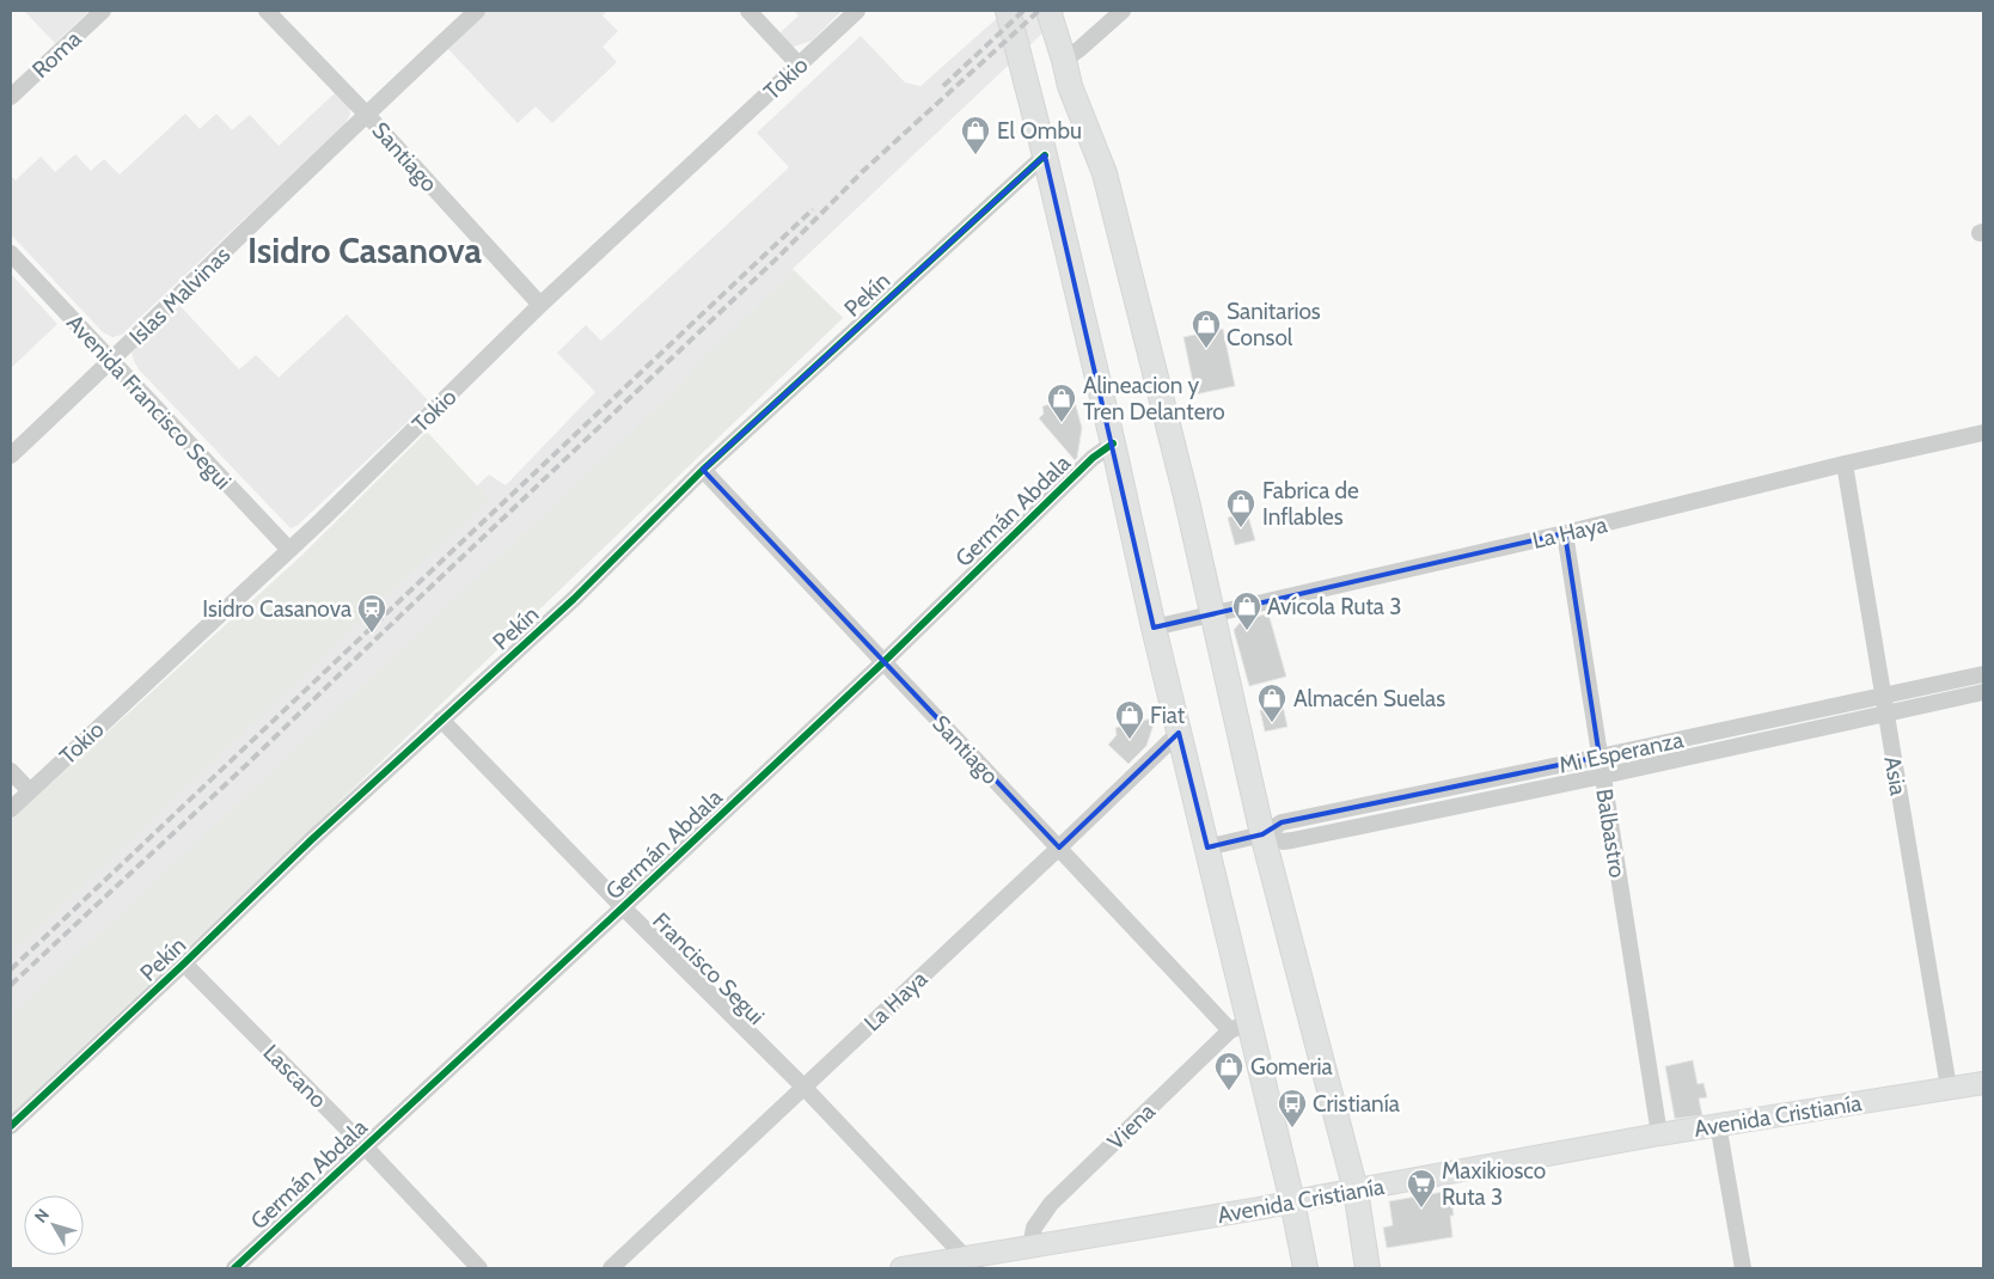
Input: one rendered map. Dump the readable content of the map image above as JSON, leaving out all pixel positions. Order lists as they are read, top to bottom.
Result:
{
  "streets": {
    "main road": ["Avenida Cristianía"],
    "street": [
      "Roma",
      "Tokio",
      "Santiago",
      "Pekín",
      "Islas Malvinas",
      "Avenida Francisco Segui",
      "Germán Abdala",
      "La Haya",
      "Mi Esperanza",
      "Asia",
      "Balbastro",
      "Francisco Segui",
      "Lascano",
      "Viena"
    ]
  },
  "crossings": [
    ["Tokio", "Santiago"],
    ["Tokio", "Avenida Francisco Segui"],
    ["Santiago", "Pekín"],
    ["Santiago", "Islas Malvinas"],
    ["Santiago", "Germán Abdala"],
    ["Santiago", "La Haya"],
    ["Santiago", "Viena"],
    ["Pekín", "Francisco Segui"],
    ["Pekín", "Lascano"],
    ["Islas Malvinas", "Avenida Francisco Segui"],
    ["Germán Abdala", "Francisco Segui"],
    ["Germán Abdala", "Lascano"],
    ["La Haya", "Asia"],
    ["La Haya", "Balbastro"],
    ["La Haya", "Francisco Segui"],
    ["Mi Esperanza", "Asia"],
    ["Mi Esperanza", "Balbastro"],
    ["Asia", "Avenida Cristianía"],
    ["Balbastro", "Avenida Cristianía"],
    ["Francisco Segui", "Avenida Cristianía"],
    ["Avenida Cristianía", "Viena"]
  ],
  "districts": ["Isidro Casanova"],
  "places": {
    "shop": [
      "El Ombu",
      "Sanitarios Consol",
      "Alineacion y Tren Delantero",
      "Fabrica de Inflables",
      "Avícola Ruta 3",
      "Almacén Suelas",
      "Fiat",
      "Gomeria"
    ],
    "station": ["Isidro Casanova"],
    "bus stop": ["Cristianía"],
    "supermarket": ["Maxikiosco Ruta 3"]
  },
  "north": "top left"
}
